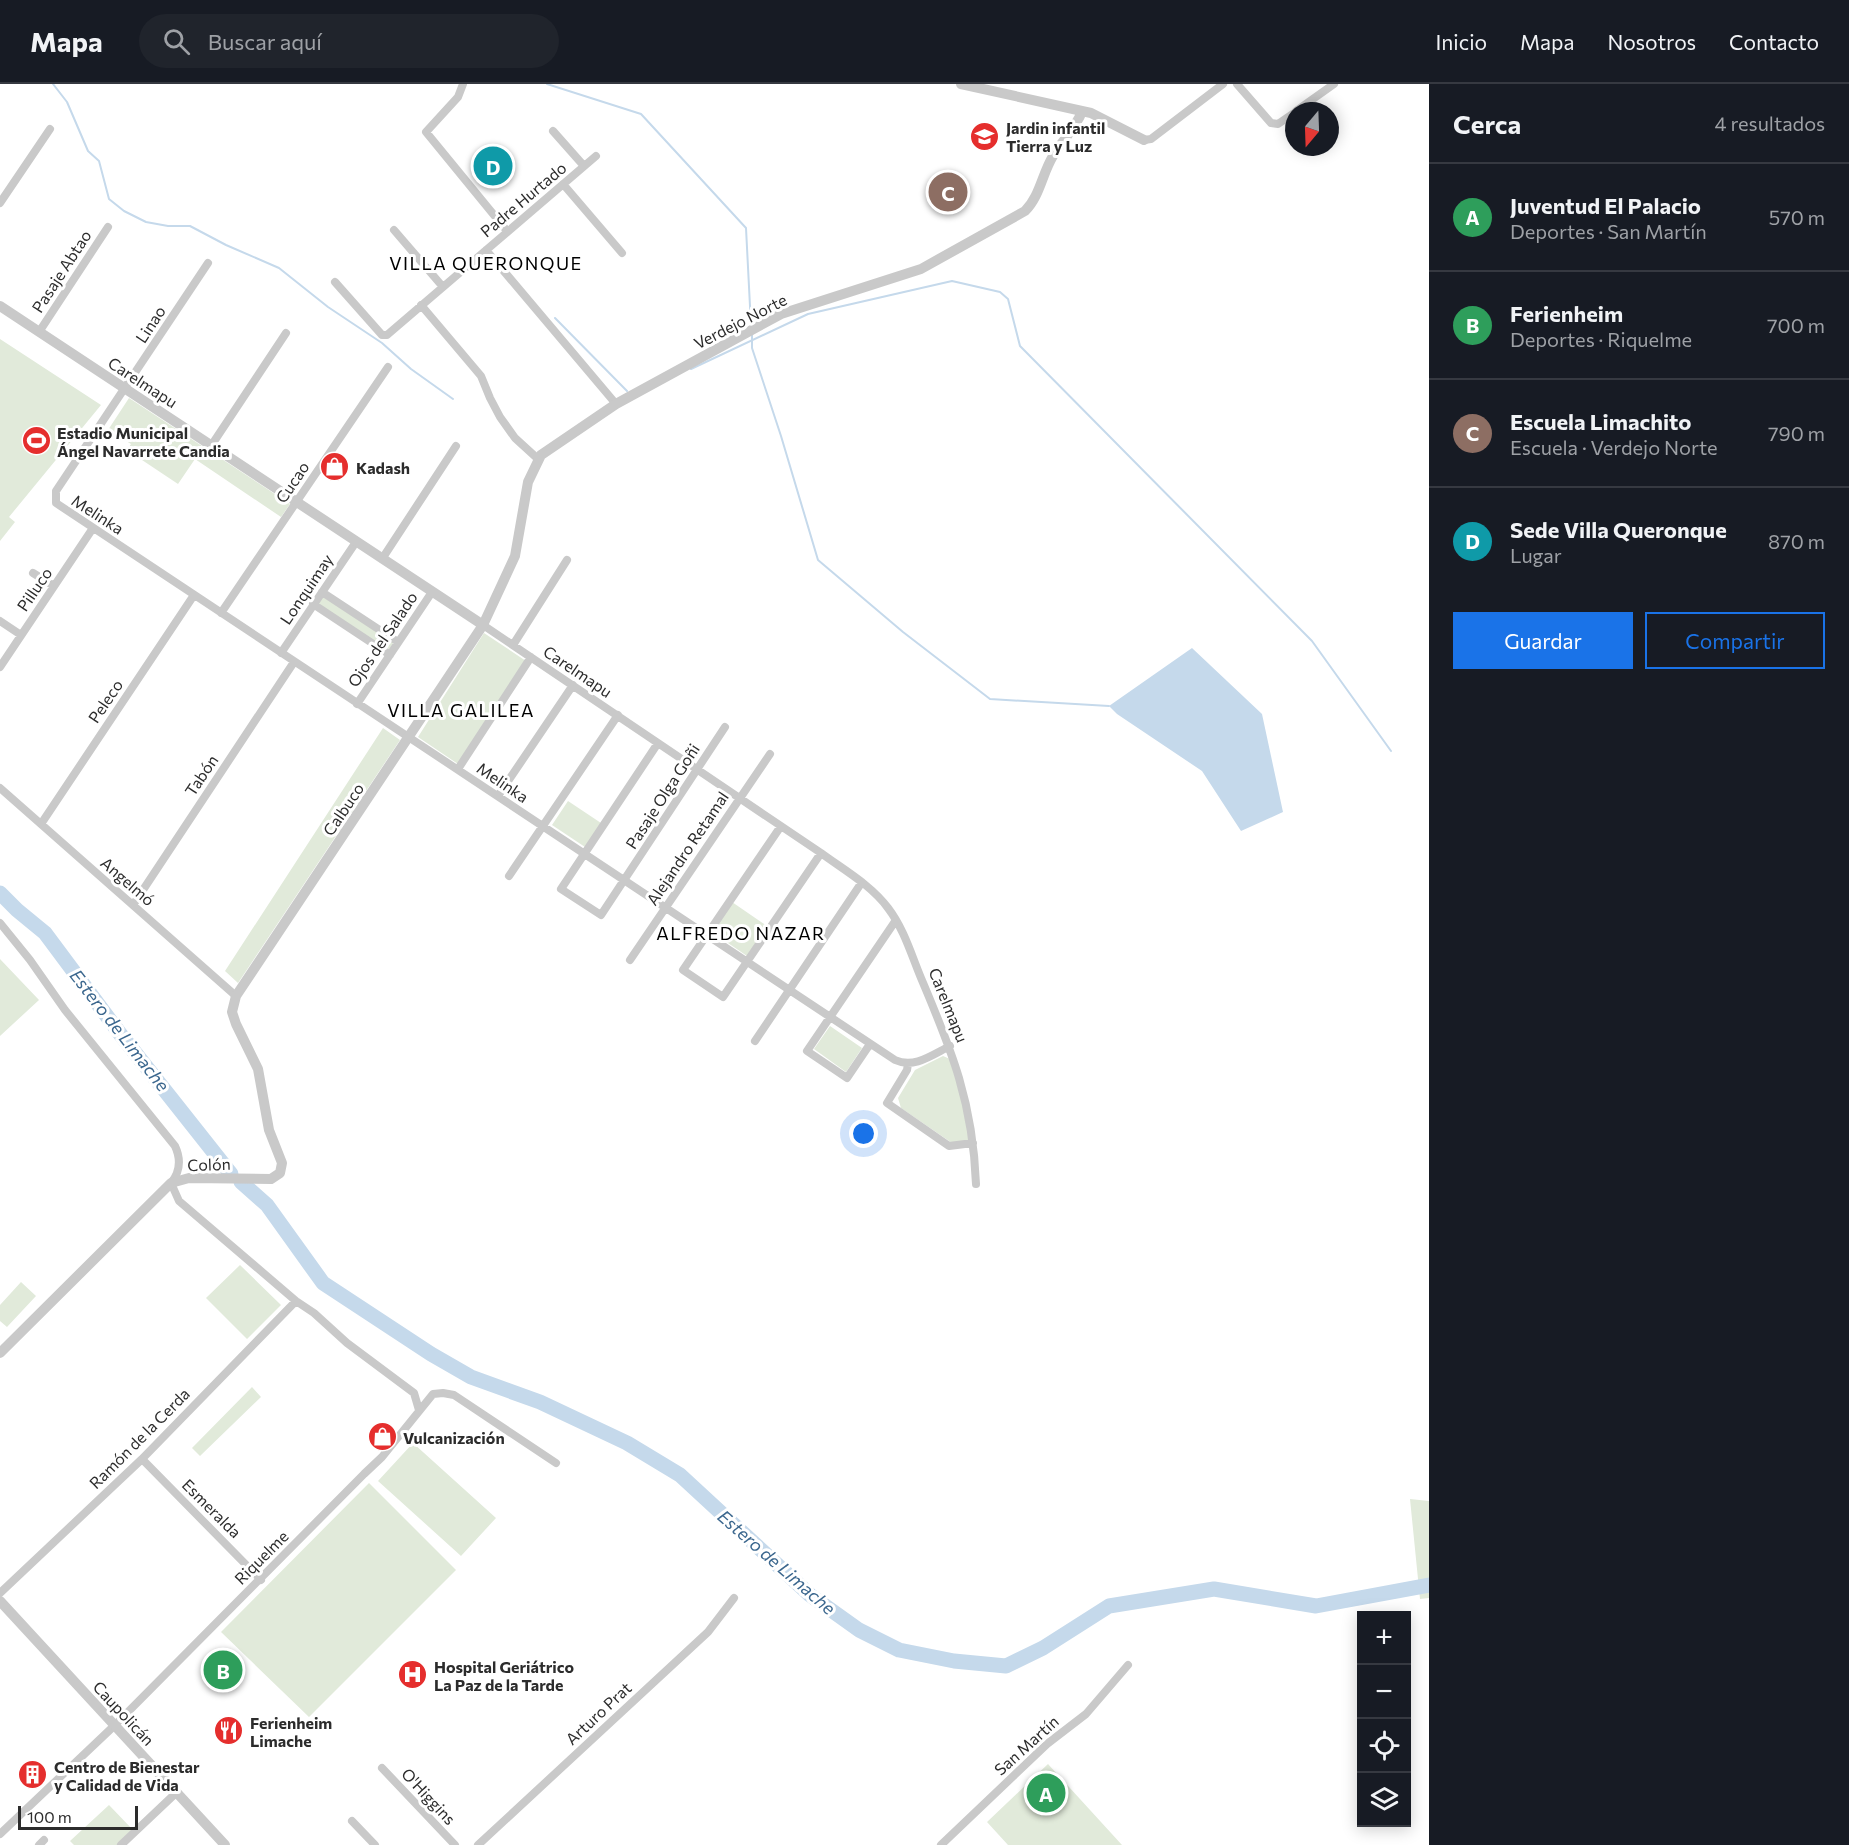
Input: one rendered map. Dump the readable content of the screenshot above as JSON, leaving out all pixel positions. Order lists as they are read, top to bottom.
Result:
{
  "streets": {
    "street": [
      "Padre Hurtado",
      "Pasaje Abtao",
      "Verdejo Norte",
      "Linao",
      "Carelmapu",
      "Cucao",
      "Melinka",
      "Pilluco",
      "Lonquimay",
      "Ojos del Salado",
      "Peleco",
      "Tabón",
      "Pasaje Olga Goñi",
      "Calbuco",
      "Alejandro Retamal",
      "Angelmó",
      "Colón",
      "Ramón de la Cerda",
      "Esmeralda",
      "Riquelme",
      "Caupolicán",
      "Arturo Prat",
      "San Martín",
      "O'Higgins"
    ]
  },
  "crossings": [
    ["Pasaje Abtao", "Carelmapu"],
    ["Verdejo Norte", "Carelmapu"],
    ["Verdejo Norte", "Calbuco"],
    ["Linao", "Carelmapu"],
    ["Linao", "Melinka"],
    ["Carelmapu", "Cucao"],
    ["Carelmapu", "Lonquimay"],
    ["Carelmapu", "Ojos del Salado"],
    ["Carelmapu", "Pasaje Olga Goñi"],
    ["Carelmapu", "Calbuco"],
    ["Carelmapu", "Alejandro Retamal"],
    ["Cucao", "Melinka"],
    ["Melinka", "Pilluco"],
    ["Melinka", "Lonquimay"],
    ["Melinka", "Ojos del Salado"],
    ["Melinka", "Peleco"],
    ["Melinka", "Tabón"],
    ["Melinka", "Pasaje Olga Goñi"],
    ["Melinka", "Calbuco"],
    ["Melinka", "Alejandro Retamal"],
    ["Peleco", "Angelmó"],
    ["Tabón", "Angelmó"],
    ["Calbuco", "Angelmó"],
    ["Calbuco", "Colón"],
    ["Ramón de la Cerda", "Esmeralda"],
    ["Esmeralda", "Riquelme"],
    ["Riquelme", "Caupolicán"]
  ],
  "districts": ["VILLA QUERONQUE", "VILLA GALILEA", "ALFREDO NAZAR"],
  "water": ["Estero de Limache"],
  "places": {
    "school or university": ["Jardin infantil Tierra y Luz"],
    "sports": ["Estadio Municipal Ángel Navarrete Candia"],
    "shop": ["Kadash", "Vulcanización"],
    "hospital": ["Hospital Geriátrico La Paz de la Tarde"],
    "restaurant": ["Ferienheim Limache"],
    "building": ["Centro de Bienestar y Calidad de Vida"]
  },
  "scale_bar": "100 m",
  "north": "bottom",
  "page": {
    "header": "Mapa",
    "search": "Buscar aquí",
    "nav": [
      "Inicio",
      "Mapa",
      "Nosotros",
      "Contacto"
    ],
    "heading": ["Cerca", "4 resultados"],
    "pins": [
      "D",
      "C",
      "B",
      "A"
    ],
    "list": [
      {
        "mark": "A",
        "name": "Juventud El Palacio",
        "note": "Deportes · San Martín",
        "value": "570 m"
      },
      {
        "mark": "B",
        "name": "Ferienheim",
        "note": "Deportes · Riquelme",
        "value": "700 m"
      },
      {
        "mark": "C",
        "name": "Escuela Limachito",
        "note": "Escuela · Verdejo Norte",
        "value": "790 m"
      },
      {
        "mark": "D",
        "name": "Sede Villa Queronque",
        "note": "Lugar",
        "value": "870 m"
      }
    ],
    "buttons": ["Guardar", "Compartir"],
    "map_buttons": ["+", "−"],
    "scale": "100 m"
  }
}
